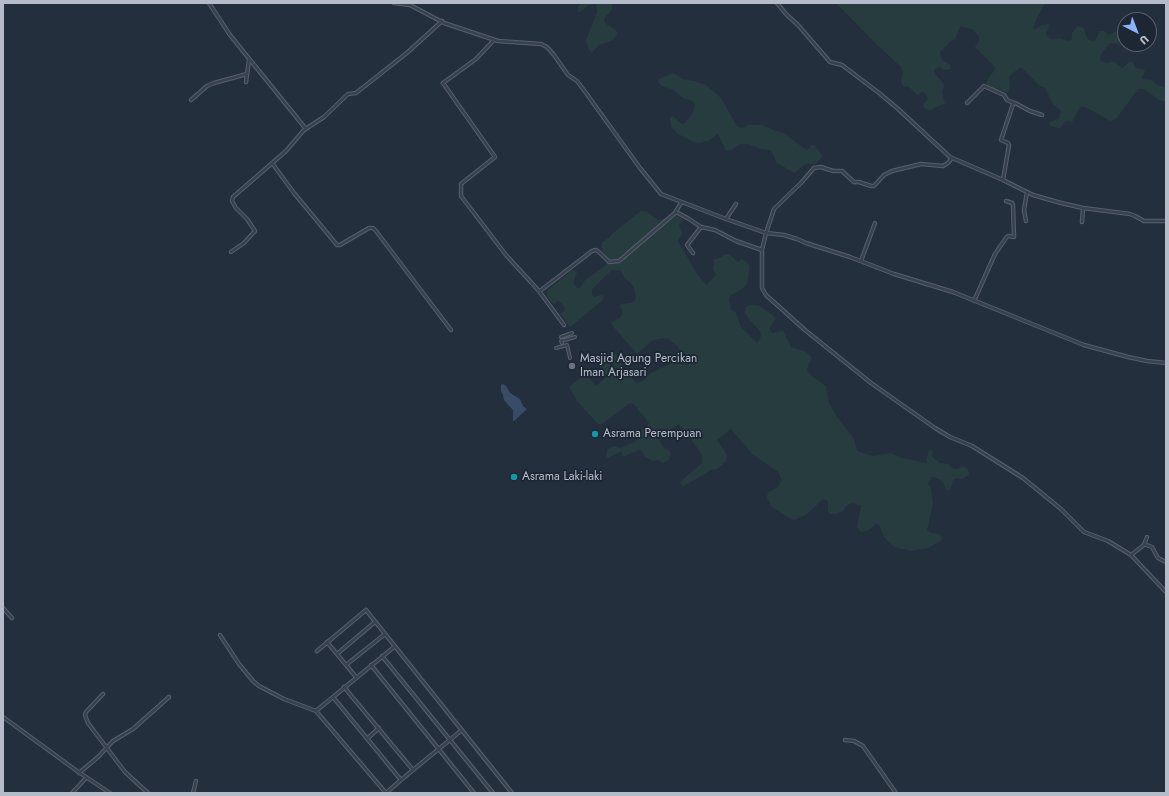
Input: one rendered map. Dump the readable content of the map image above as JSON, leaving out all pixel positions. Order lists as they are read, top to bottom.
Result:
{
  "places": ["Masjid Agung Percikan Iman Arjasari", "Asrama Perempuan", "Asrama Laki-laki"],
  "north": "bottom right"
}
